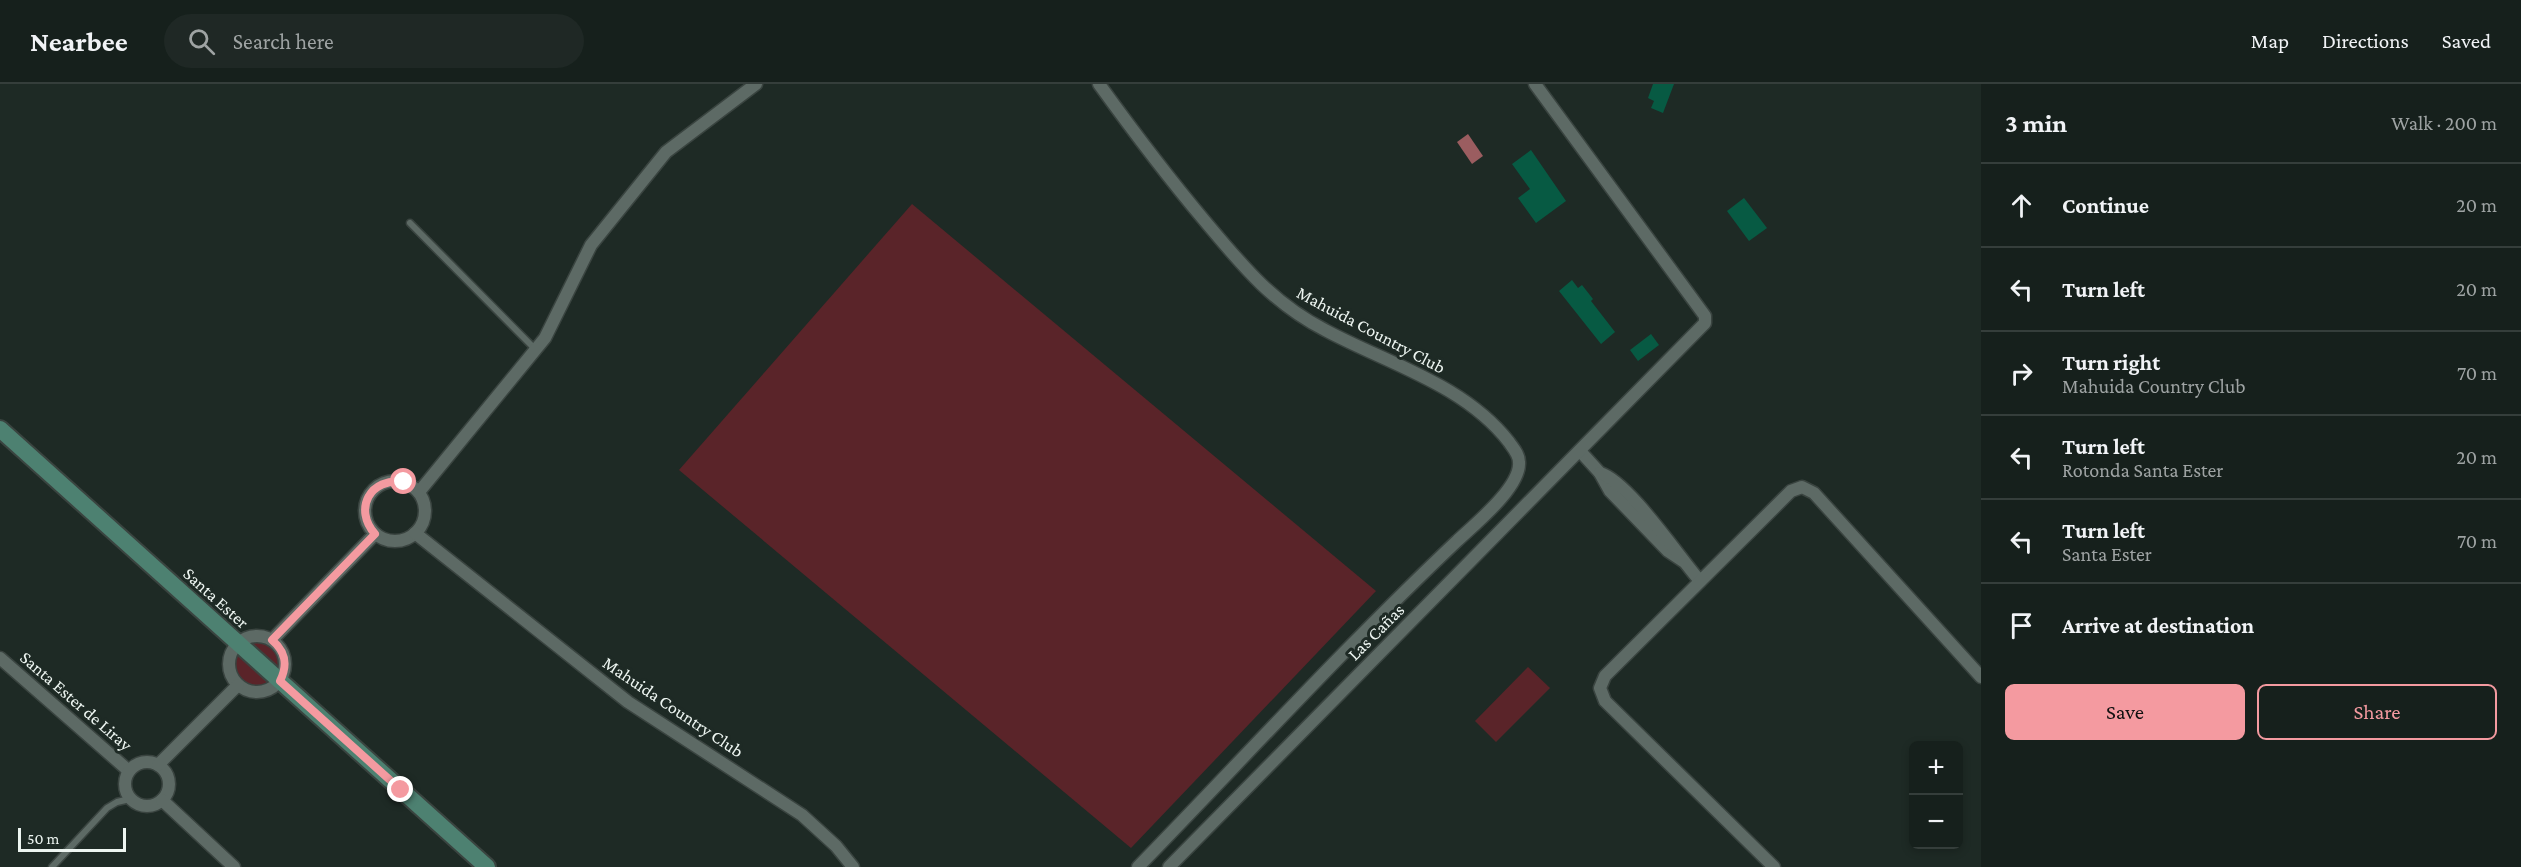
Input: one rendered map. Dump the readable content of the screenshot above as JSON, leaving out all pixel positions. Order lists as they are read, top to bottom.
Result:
{
  "streets": {
    "street": [
      "Mahuida Country Club",
      "Santa Ester",
      "Las Cañas",
      "Santa Ester de Liray"
    ]
  },
  "scale_bar": "50 m",
  "page": {
    "header": "Nearbee",
    "search": "Search here",
    "nav": ["Map", "Directions", "Saved"],
    "heading": ["3 min", "Walk · 200 m"],
    "list": [
      ["Continue", "20 m"],
      ["Turn left", "20 m"],
      ["Turn right", "Mahuida Country Club", "70 m"],
      ["Turn left", "Rotonda Santa Ester", "20 m"],
      ["Turn left", "Santa Ester", "70 m"],
      "Arrive at destination"
    ],
    "buttons": ["Save", "Share"],
    "map_buttons": ["+", "−"],
    "scale": "50 m"
  }
}
